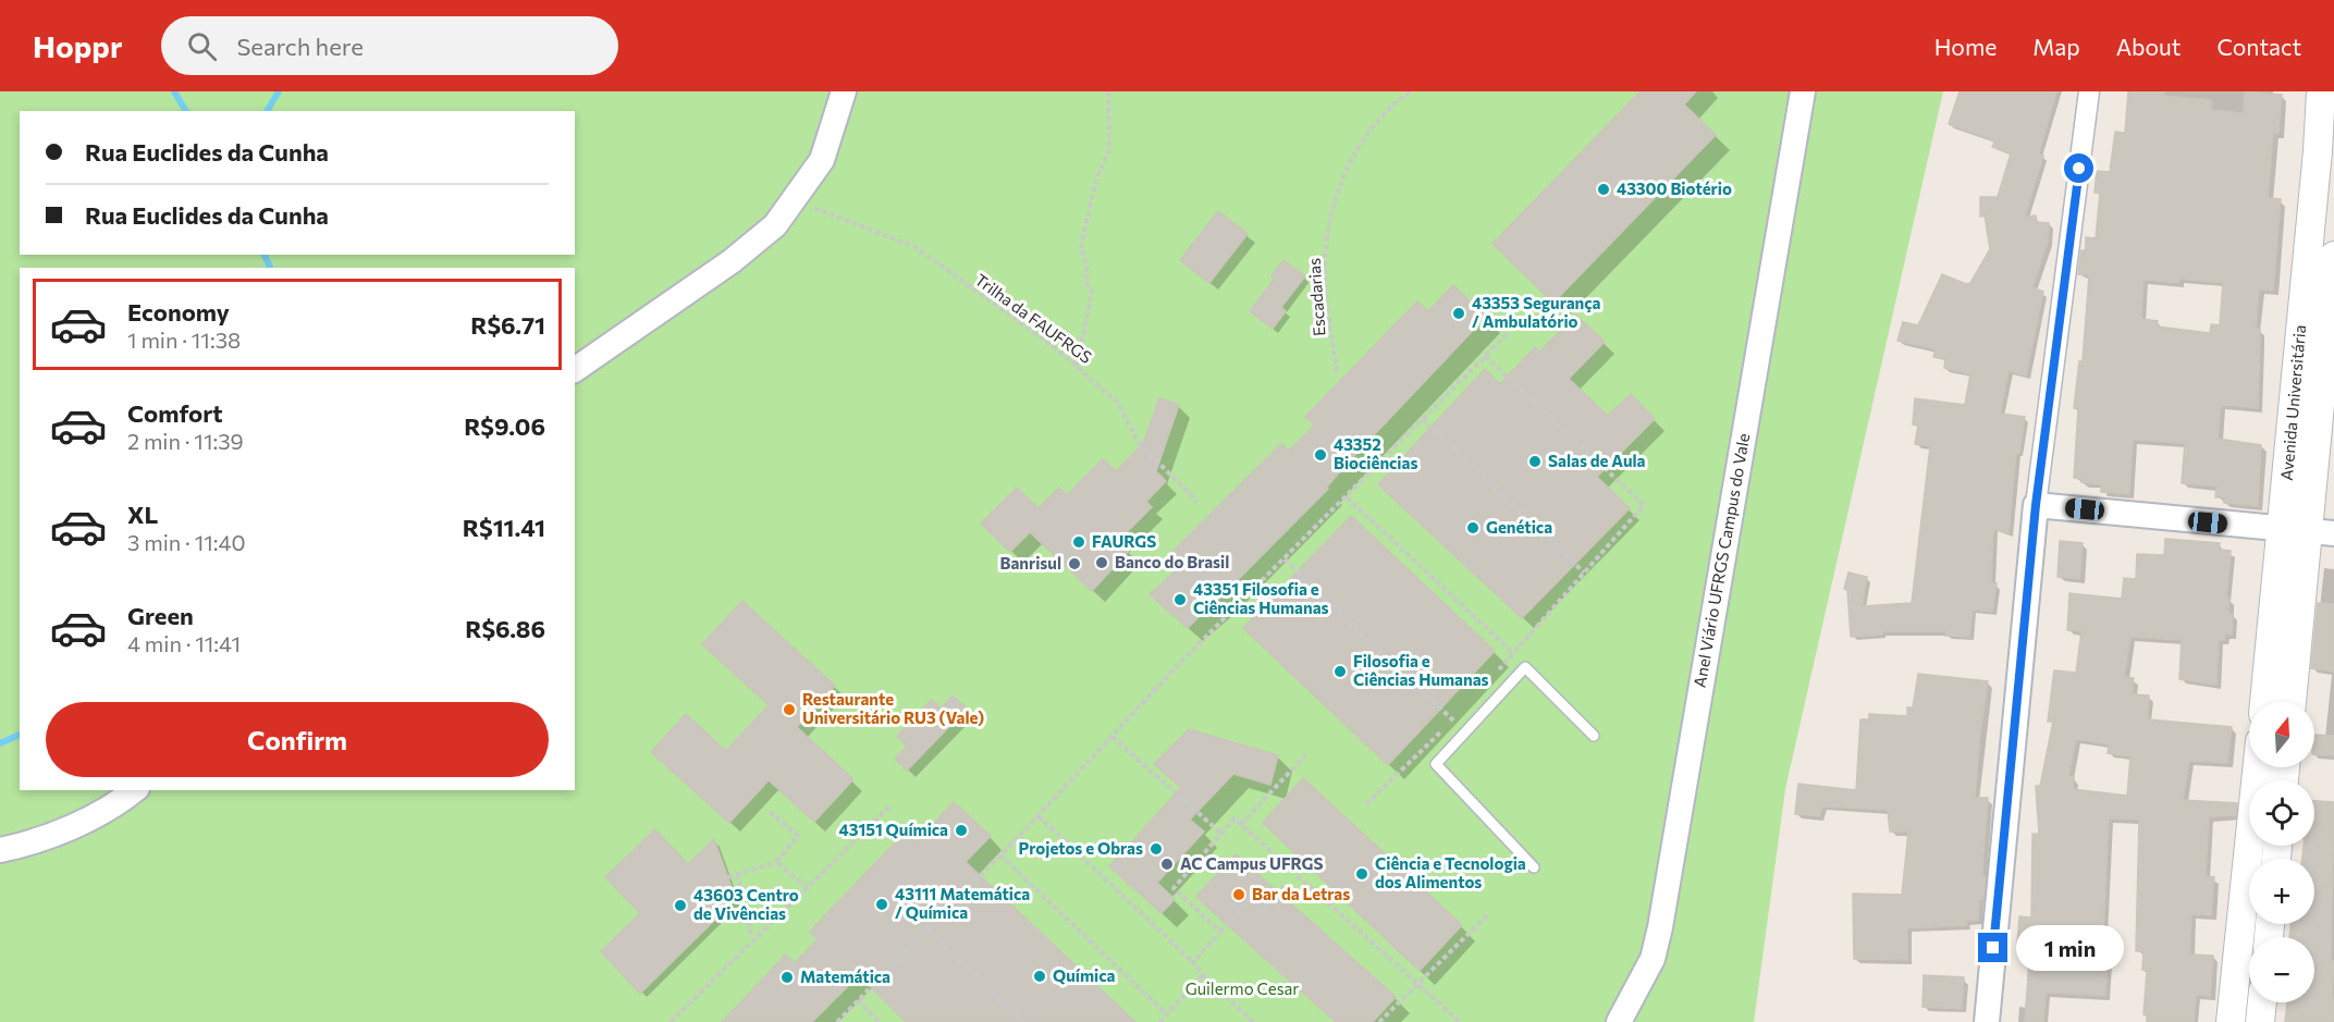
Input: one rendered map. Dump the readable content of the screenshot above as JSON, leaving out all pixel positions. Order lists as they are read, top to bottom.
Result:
{
  "streets": {
    "main road": ["Avenida Universitária"],
    "street": ["Anel Viário UFRGS Campus do Vale"],
    "path": ["Escadarias", "Trilha da FAUFRGS"]
  },
  "parks": ["Guilermo Cesar"],
  "places": [
    "43300 Biotério",
    "43353 Segurança / Ambulatório",
    "43352 Biociências",
    "Salas de Aula",
    "Genética",
    "FAURGS",
    "Banco do Brasil",
    "Banrisul",
    "43351 Filosofia e Ciências Humanas",
    "Filosofia e Ciências Humanas",
    "Restaurante Universitário RU3 (Vale)",
    "43151 Química",
    "Projetos e Obras",
    "AC Campus UFRGS",
    "Ciência e Tecnologia dos Alimentos",
    "Bar da Letras",
    "43111 Matemática / Química",
    "43603 Centro de Vivências",
    "Química",
    "Matemática"
  ],
  "north": "top",
  "page": {
    "header": "Hoppr",
    "search": "Search here",
    "nav": [
      "Home",
      "Map",
      "About",
      "Contact"
    ],
    "banner": ["Rua Euclides da Cunha", "Rua Euclides da Cunha"],
    "list": [
      {
        "name": "Economy",
        "note": "1 min · 11:38",
        "value": "R$6.71"
      },
      {
        "name": "Comfort",
        "note": "2 min · 11:39",
        "value": "R$9.06"
      },
      {
        "name": "XL",
        "note": "3 min · 11:40",
        "value": "R$11.41"
      },
      {
        "name": "Green",
        "note": "4 min · 11:41",
        "value": "R$6.86"
      }
    ],
    "buttons": "Confirm",
    "map_buttons": ["+", "−"],
    "bubble": "1 min"
  }
}
